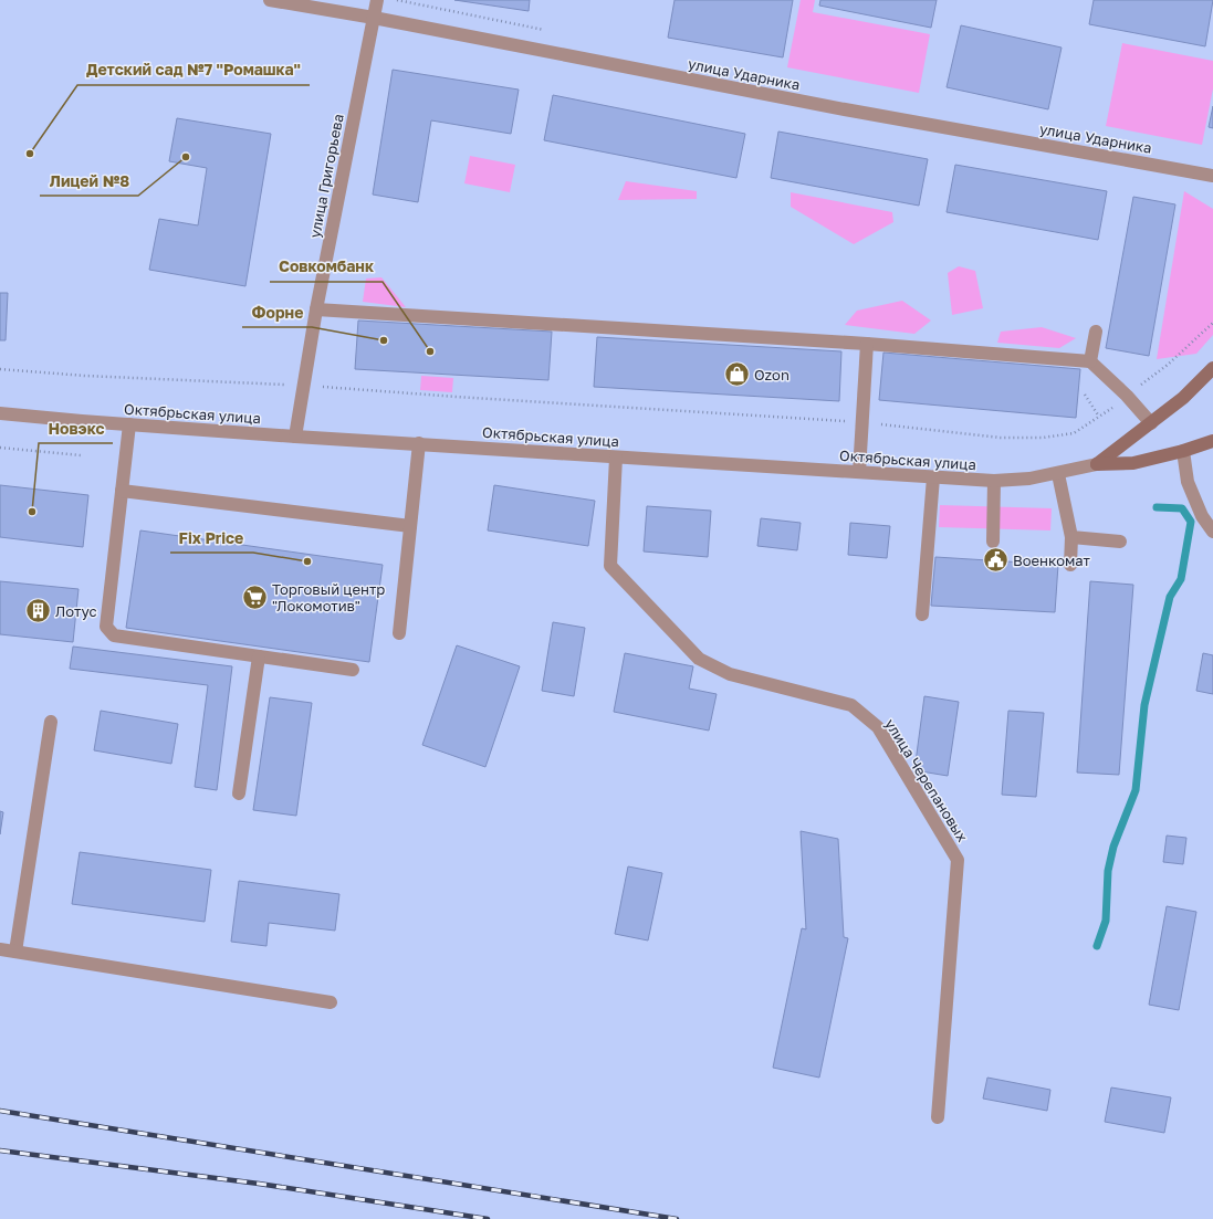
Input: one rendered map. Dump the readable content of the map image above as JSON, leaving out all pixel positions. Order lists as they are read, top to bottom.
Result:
{
  "streets": {
    "street": [
      "улица Ударника",
      "улица Григорьева",
      "Октябрьская улица",
      "улица Черепановых"
    ]
  },
  "crossings": [
    ["улица Ударника", "улица Григорьева"],
    ["улица Григорьева", "Октябрьская улица"],
    ["Октябрьская улица", "улица Черепановых"]
  ],
  "places": {
    "other": [
      "Детский сад №7 \"Ромашка\"",
      "Лицей №8",
      "Форне",
      "Совкомбанк",
      "Новэкс",
      "Fix Price"
    ],
    "shop": ["Ozon"],
    "public building": ["Военкомат"],
    "supermarket": ["Торговый центр \"Локомотив\""],
    "building": ["Лотус"]
  }
}
